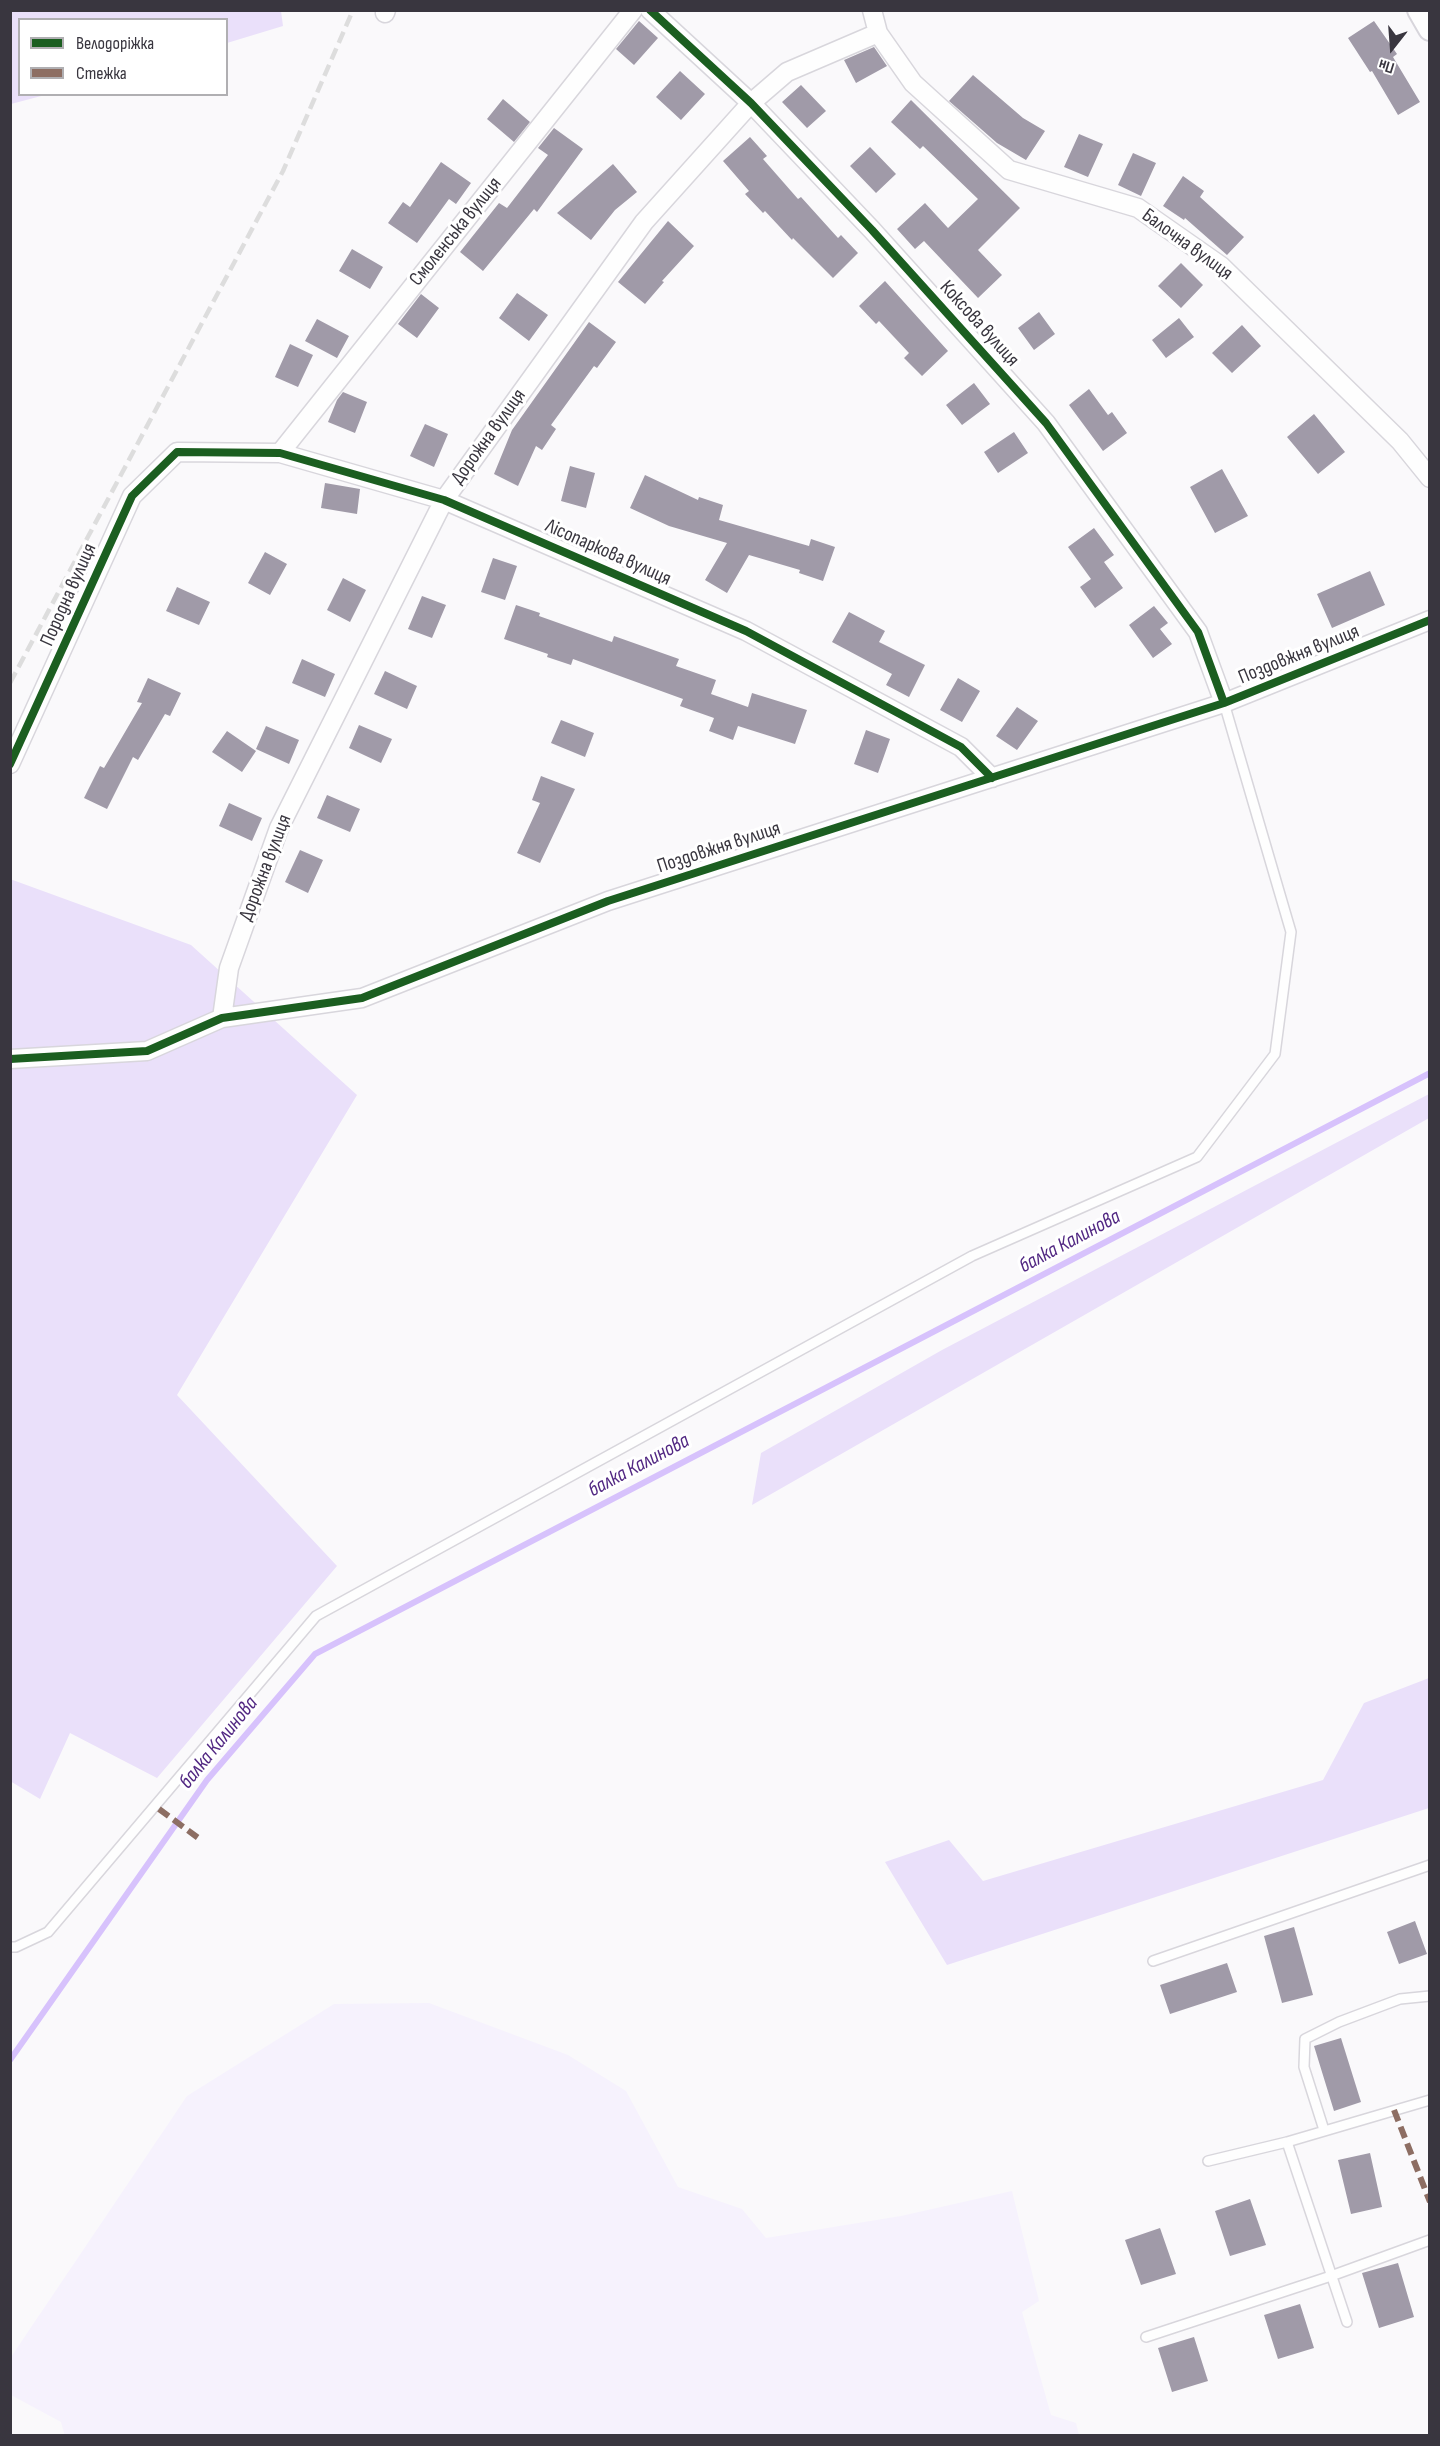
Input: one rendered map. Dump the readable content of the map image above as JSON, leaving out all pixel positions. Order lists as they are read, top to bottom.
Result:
{
  "streets": {
    "street": [
      "Смоленська вулиця",
      "Балочна вулиця",
      "Коксова вулиця",
      "Дорожна вулиця",
      "Лісопаркова вулиця",
      "Породна вулиця",
      "Поздовжня вулиця"
    ]
  },
  "crossings": [
    ["Смоленська вулиця", "Лісопаркова вулиця"],
    ["Балочна вулиця", "Дорожна вулиця"],
    ["Коксова вулиця", "Дорожна вулиця"],
    ["Коксова вулиця", "Поздовжня вулиця"],
    ["Дорожна вулиця", "Лісопаркова вулиця"],
    ["Дорожна вулиця", "Поздовжня вулиця"],
    ["Лісопаркова вулиця", "Породна вулиця"],
    ["Лісопаркова вулиця", "Поздовжня вулиця"]
  ],
  "water": ["балка Калинова"],
  "legend": ["Велодоріжка", "Стежка"],
  "north": "bottom"
}
